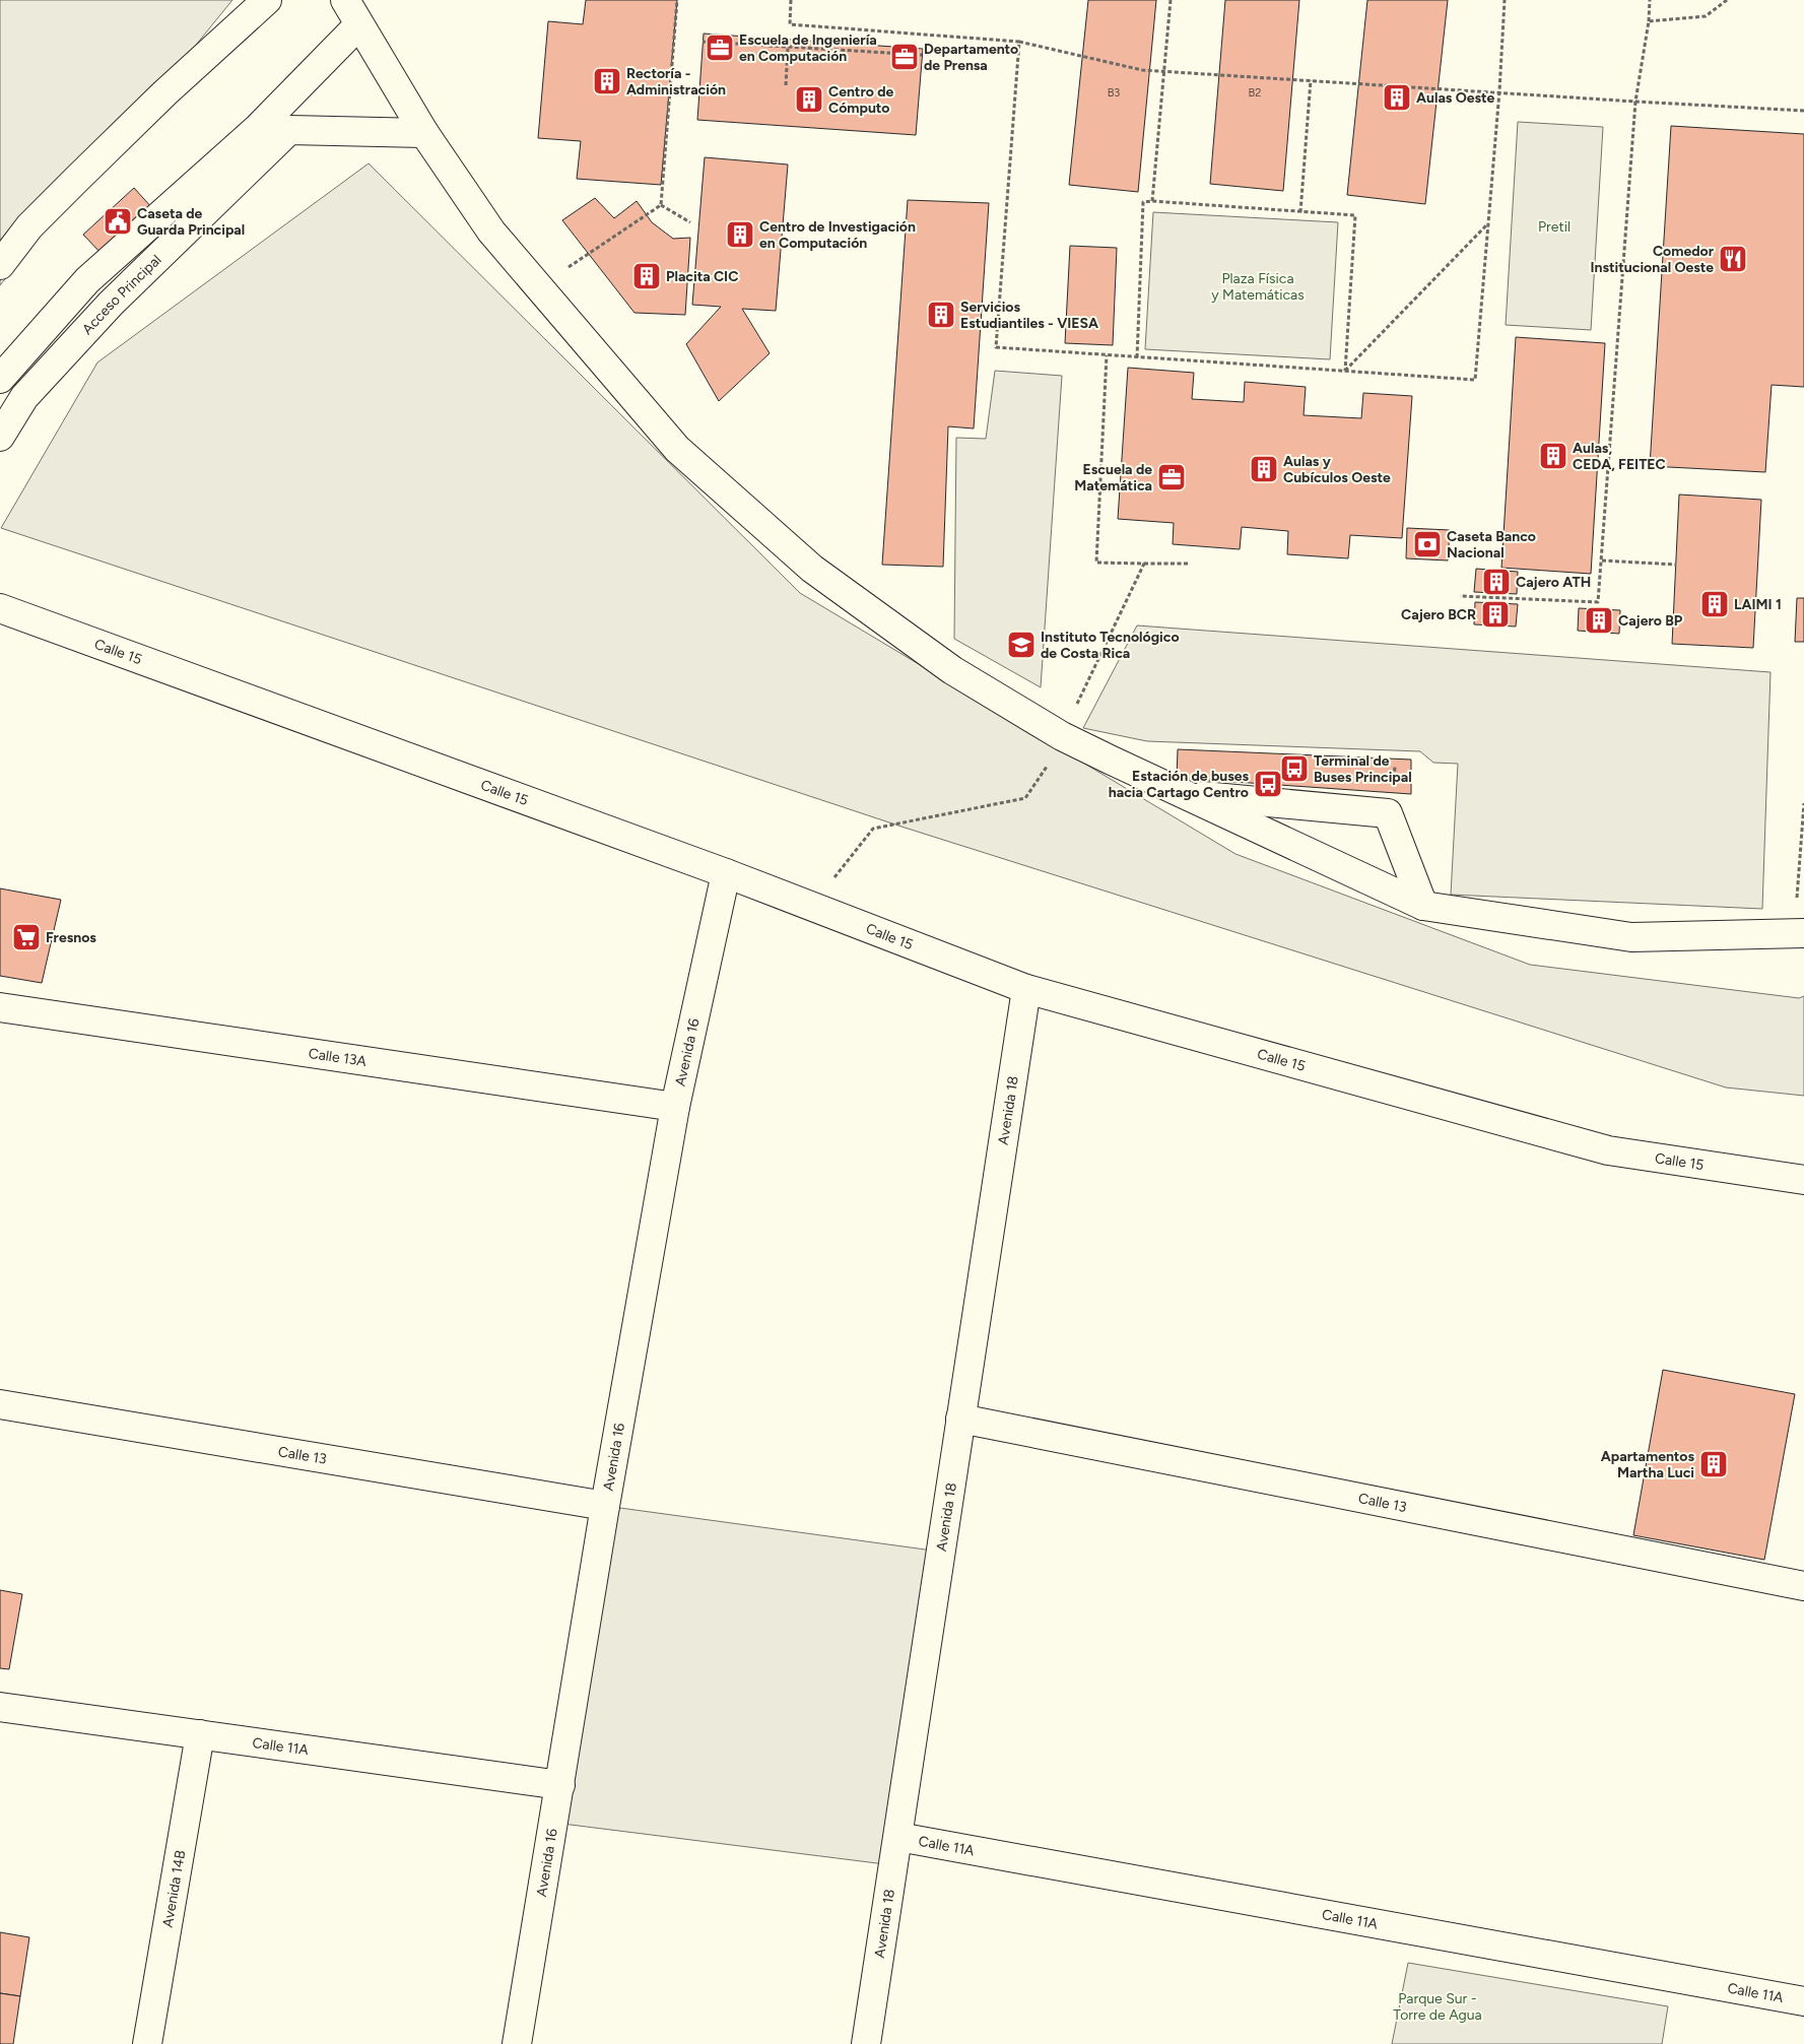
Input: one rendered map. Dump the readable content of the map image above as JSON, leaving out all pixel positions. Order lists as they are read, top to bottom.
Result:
{
  "streets": {
    "street": [
      "Acceso Principal",
      "Calle 15",
      "Avenida 16",
      "Calle 13A",
      "Avenida 18",
      "Calle 13",
      "Calle 11A",
      "Avenida 14B"
    ]
  },
  "crossings": [
    ["Calle 15", "Avenida 16"],
    ["Calle 15", "Avenida 18"],
    ["Avenida 16", "Calle 13A"],
    ["Avenida 16", "Calle 13"],
    ["Avenida 16", "Calle 11A"],
    ["Avenida 18", "Calle 13"],
    ["Avenida 18", "Calle 11A"],
    ["Calle 11A", "Avenida 14B"]
  ],
  "parks": ["Pretil", "Plaza Física y Matemáticas", "Parque Sur - Torre de Agua"],
  "places": {
    "office": ["Escuela de Ingeniería en Computación", "Departamento de Prensa", "Escuela de Matemática"],
    "building": [
      "Rectoría - Administración",
      "Aulas Oeste",
      "Centro de Cómputo",
      "Centro de Investigación en Computación",
      "Placita CIC",
      "Servicios Estudiantiles - VIESA",
      "Aulas, CEDA, FEITEC",
      "Aulas y Cubículos Oeste",
      "Cajero ATH",
      "LAIMI 1",
      "Cajero BCR",
      "Cajero BP",
      "Apartamentos Martha Luci"
    ],
    "public building": ["Caseta de Guarda Principal"],
    "restaurant": ["Comedor Institucional Oeste"],
    "bank": ["Caseta Banco Nacional"],
    "school or university": ["Instituto Tecnológico de Costa Rica"],
    "bus stop": ["Terminal de Buses Principal", "Estación de buses hacia Cartago Centro"],
    "supermarket": ["Fresnos"]
  },
  "house_numbers": ["B3", "B2"]
}
